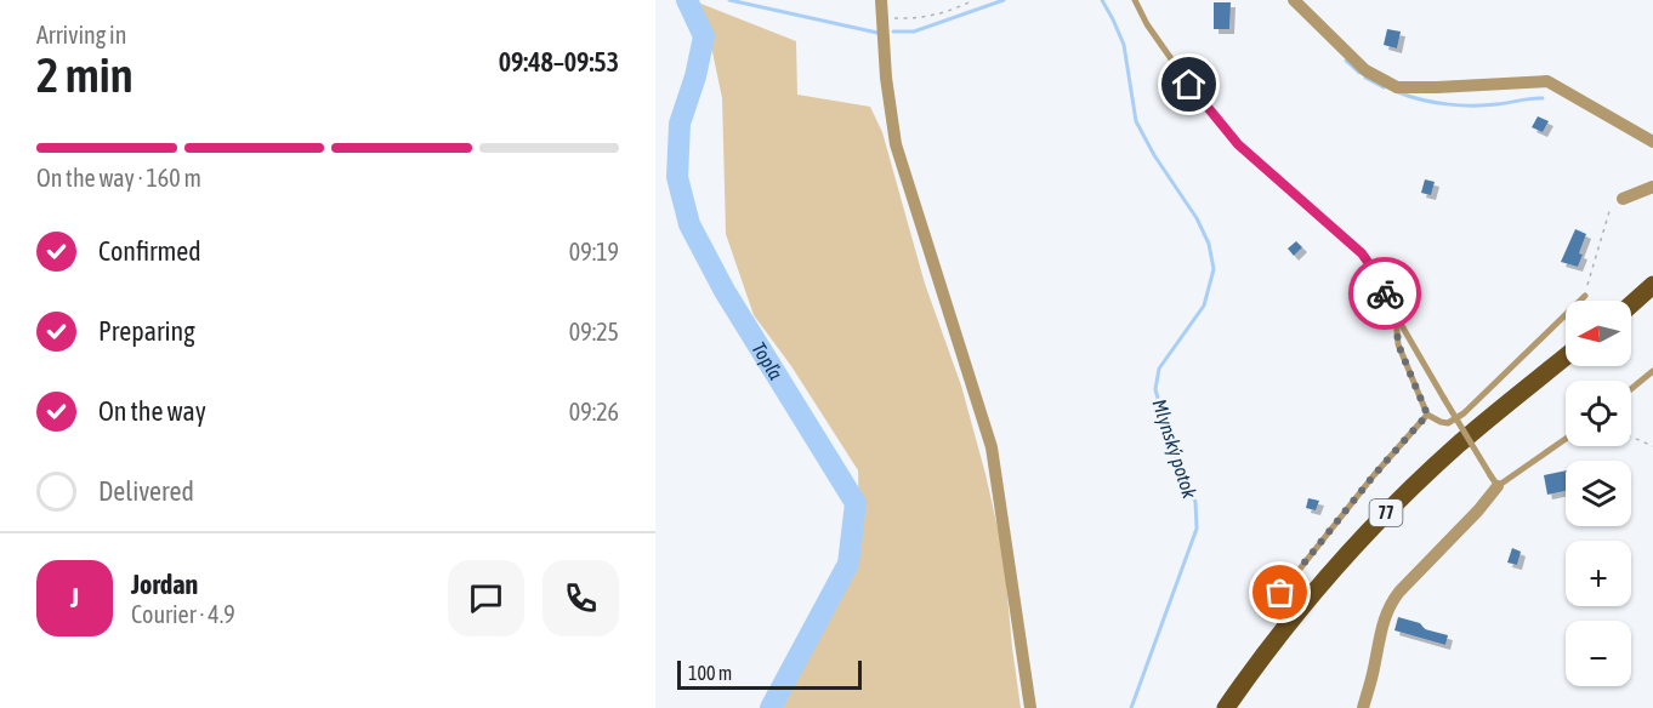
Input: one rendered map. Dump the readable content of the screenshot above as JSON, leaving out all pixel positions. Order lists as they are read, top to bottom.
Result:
{
  "streets": {
    "main road": ["77"]
  },
  "water": ["Topľa", "Mlynský potok"],
  "scale_bar": "100 m",
  "north": "left",
  "page": {
    "heading": ["2 min", "Arriving in", "09:48–09:53"],
    "panel": ["Jordan", "Courier · 4.9"],
    "bar": "On the way · 160 m",
    "list": [
      ["Confirmed", "09:19"],
      ["Preparing", "09:25"],
      ["On the way", "09:26"],
      "Delivered"
    ],
    "map_buttons": ["+", "−"],
    "round": "J",
    "scale": "100 m"
  }
}
